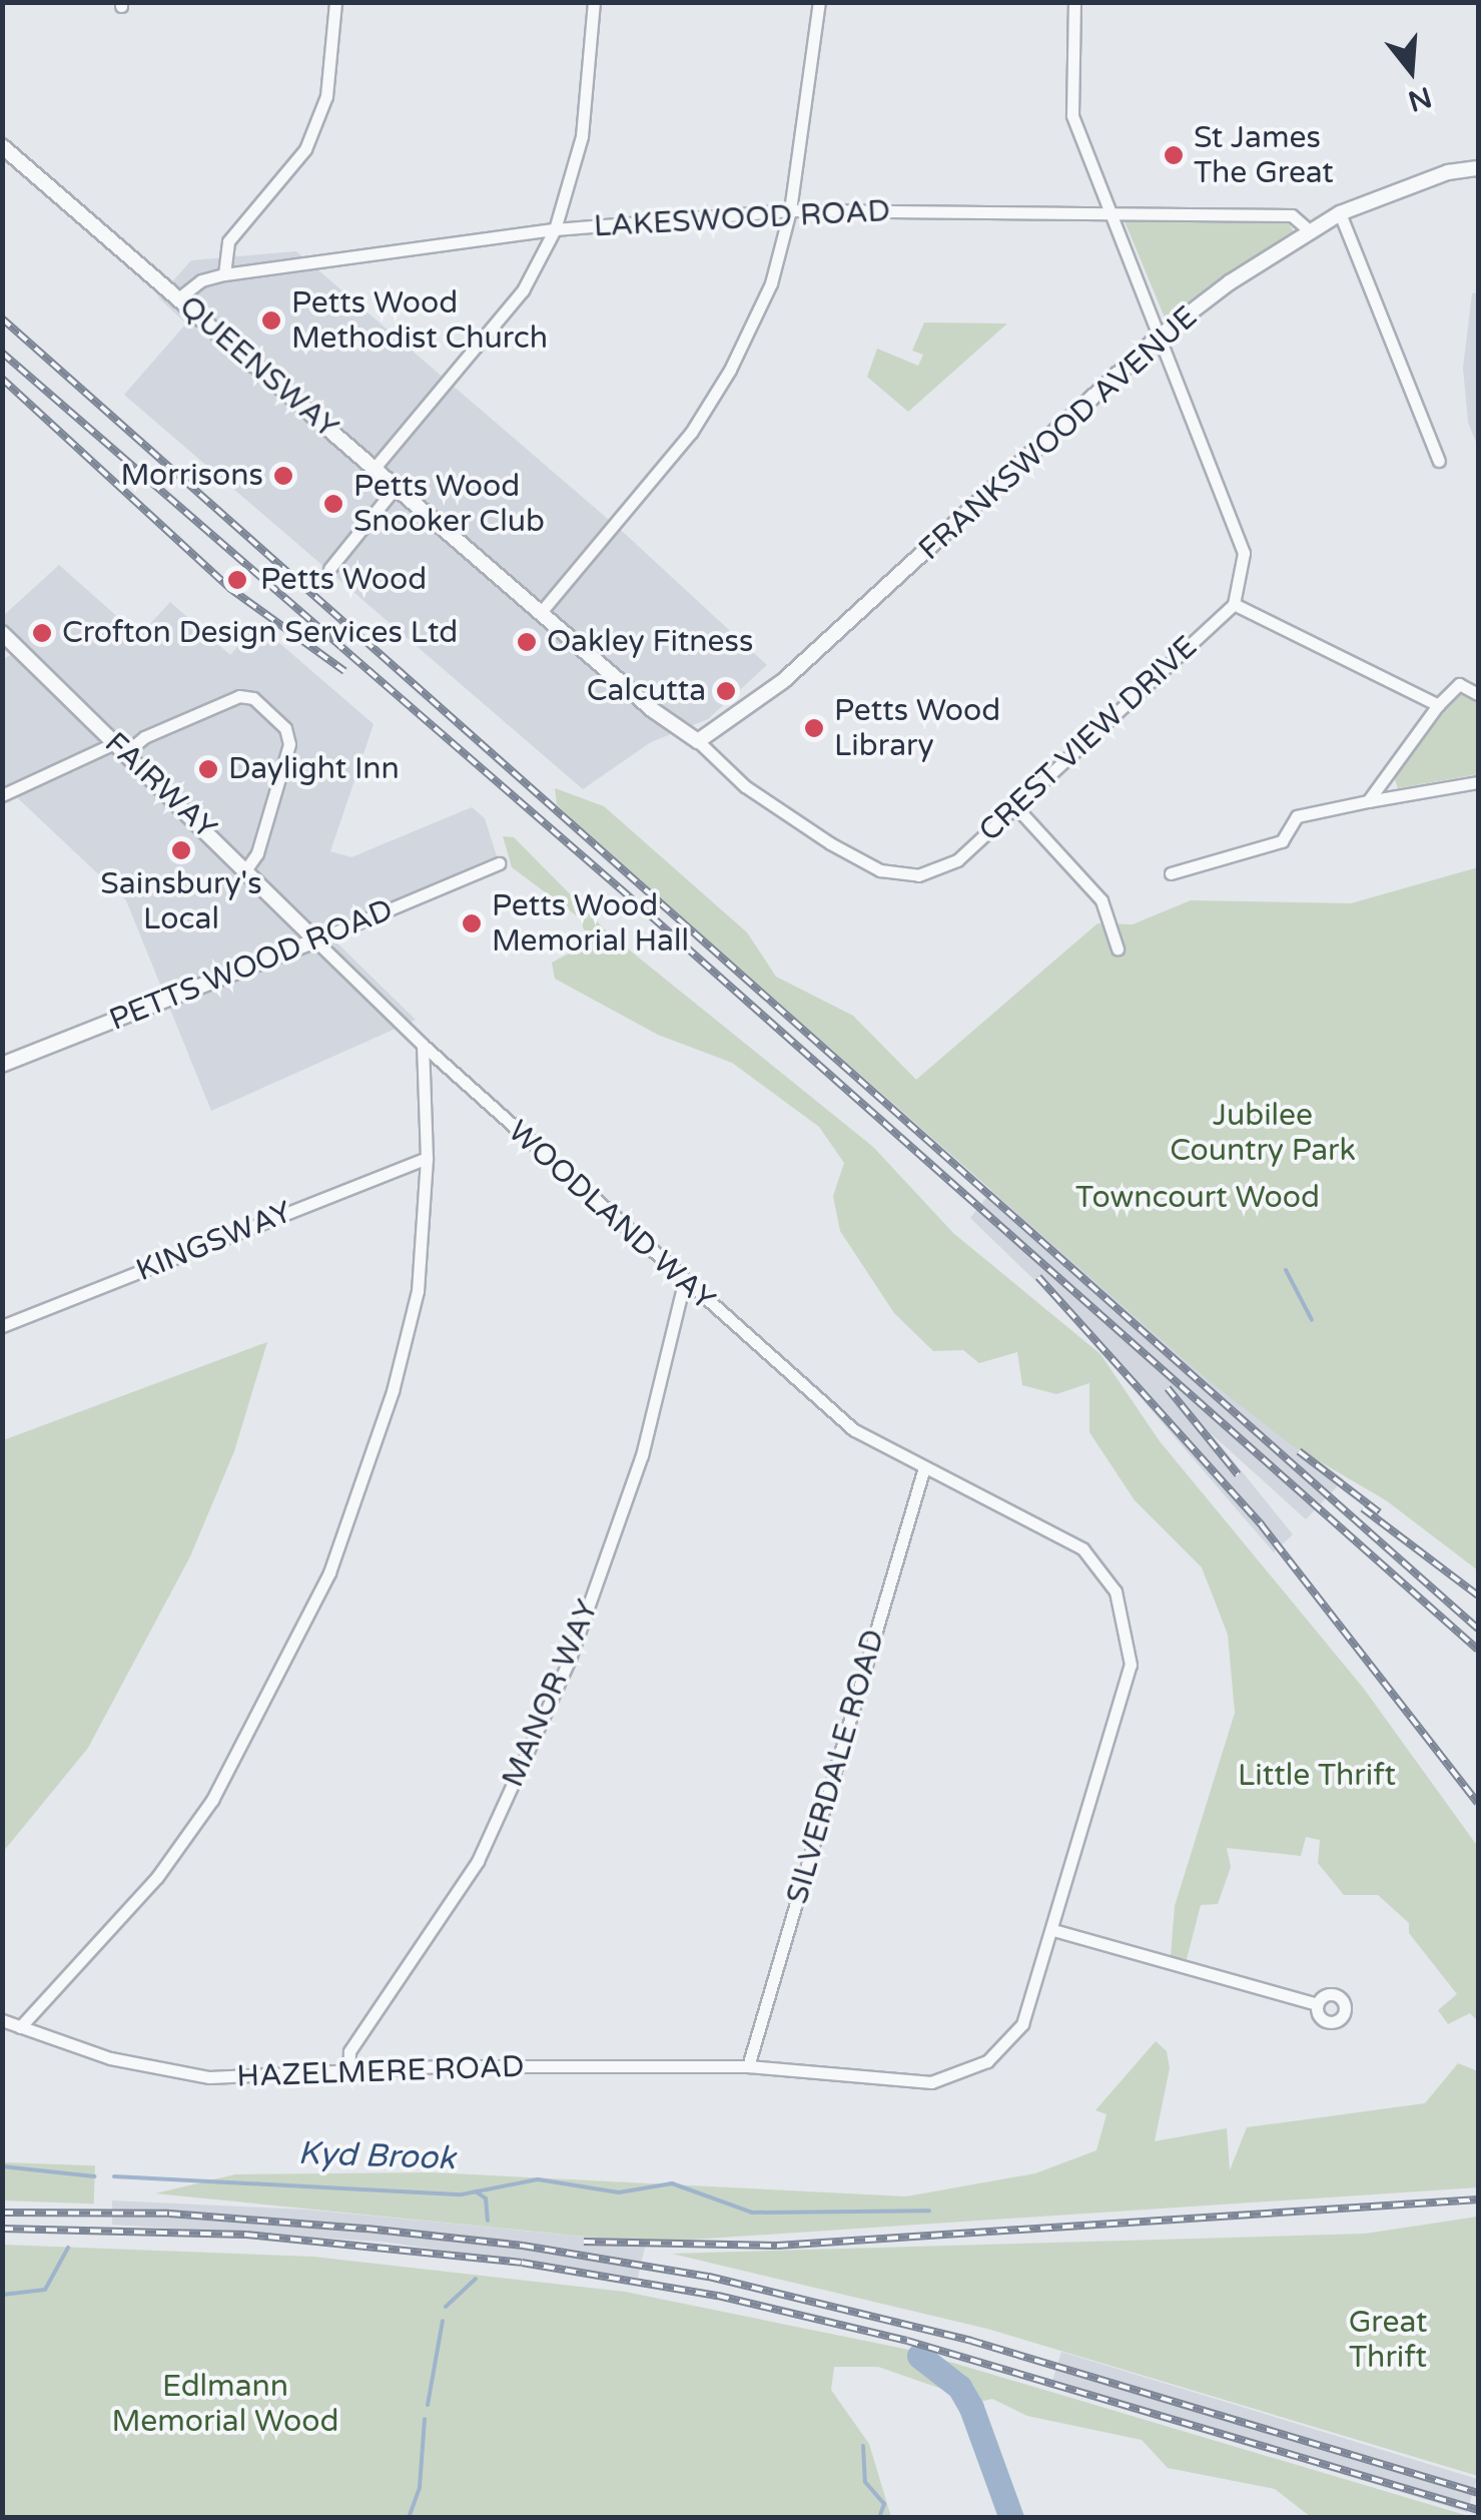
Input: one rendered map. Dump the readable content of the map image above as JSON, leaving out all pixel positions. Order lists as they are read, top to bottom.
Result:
{
  "streets": {
    "street": [
      "LAKESWOOD ROAD",
      "QUEENSWAY",
      "FRANKSWOOD AVENUE",
      "CREST VIEW DRIVE",
      "FAIRWAY",
      "PETTS WOOD ROAD",
      "WOODLAND WAY",
      "KINGSWAY",
      "MANOR WAY",
      "SILVERDALE ROAD",
      "HAZELMERE ROAD"
    ]
  },
  "crossings": [
    ["LAKESWOOD ROAD", "QUEENSWAY"],
    ["LAKESWOOD ROAD", "FRANKSWOOD AVENUE"],
    ["QUEENSWAY", "FRANKSWOOD AVENUE"],
    ["QUEENSWAY", "CREST VIEW DRIVE"],
    ["FRANKSWOOD AVENUE", "CREST VIEW DRIVE"],
    ["FAIRWAY", "PETTS WOOD ROAD"],
    ["FAIRWAY", "WOODLAND WAY"],
    ["PETTS WOOD ROAD", "WOODLAND WAY"],
    ["WOODLAND WAY", "MANOR WAY"],
    ["WOODLAND WAY", "SILVERDALE ROAD"],
    ["MANOR WAY", "HAZELMERE ROAD"],
    ["SILVERDALE ROAD", "HAZELMERE ROAD"]
  ],
  "water": ["Kyd Brook"],
  "parks": [
    "Jubilee Country Park",
    "Towncourt Wood",
    "Little Thrift",
    "Great Thrift",
    "Edlmann Memorial Wood"
  ],
  "places": [
    "St James The Great",
    "Petts Wood Methodist Church",
    "Morrisons",
    "Petts Wood Snooker Club",
    "Petts Wood",
    "Crofton Design Services Ltd",
    "Oakley Fitness",
    "Calcutta",
    "Petts Wood Library",
    "Daylight Inn",
    "Sainsbury's Local",
    "Petts Wood Memorial Hall"
  ],
  "north": "bottom"
}
